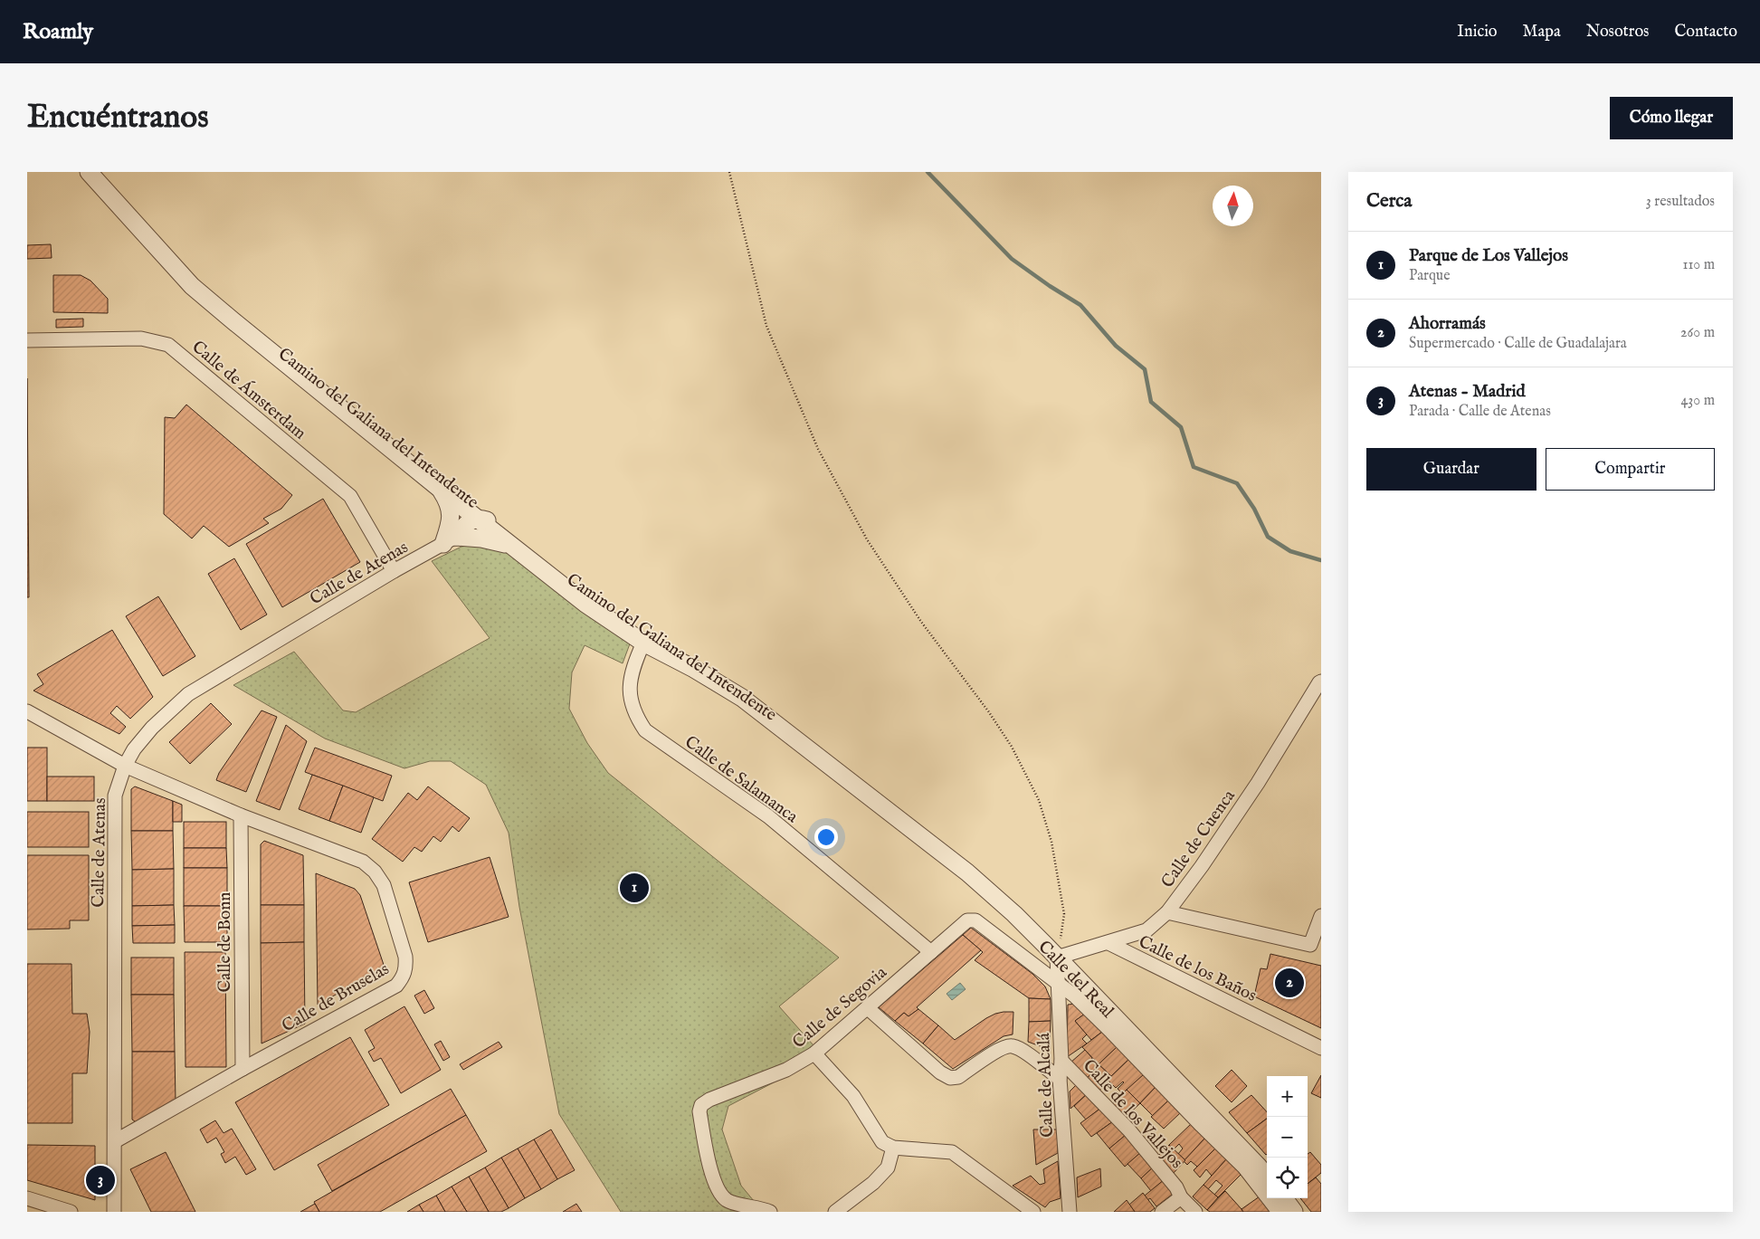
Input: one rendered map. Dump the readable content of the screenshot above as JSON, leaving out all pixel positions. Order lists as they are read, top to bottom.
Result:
{
  "streets": {
    "street": [
      "Calle de Ámsterdam",
      "Camino del Galiana del Intendente",
      "Calle de Atenas",
      "Calle de Salamanca",
      "Calle de Cuenca",
      "Calle de Bonn",
      "Calle de los Baños",
      "Calle del Real",
      "Calle de Bruselas",
      "Calle de Segovia",
      "Calle de Alcalá",
      "Calle de los Vallejos"
    ]
  },
  "crossings": [
    ["Calle de Ámsterdam", "Calle de Atenas"],
    ["Camino del Galiana del Intendente", "Calle de Salamanca"],
    ["Camino del Galiana del Intendente", "Calle del Real"],
    ["Calle de Atenas", "Calle de Bruselas"],
    ["Calle de Salamanca", "Calle de Segovia"],
    ["Calle de Cuenca", "Calle de los Baños"],
    ["Calle de Cuenca", "Calle del Real"],
    ["Calle de Cuenca", "Calle de Alcalá"],
    ["Calle de Bonn", "Calle de Bruselas"],
    ["Calle del Real", "Calle de Alcalá"],
    ["Calle de Segovia", "Calle de Alcalá"],
    ["Calle de Alcalá", "Calle de los Vallejos"]
  ],
  "north": "top",
  "page": {
    "header": "Roamly",
    "nav": [
      "Inicio",
      "Mapa",
      "Nosotros",
      "Contacto"
    ],
    "buttons": [
      "Cómo llegar",
      ["Guardar", "Compartir"]
    ],
    "title": "Encuéntranos",
    "heading": ["Cerca", "3 resultados"],
    "list": [
      {
        "mark": "1",
        "name": "Parque de Los Vallejos",
        "note": "Parque",
        "value": "110 m"
      },
      {
        "mark": "2",
        "name": "Ahorramás",
        "note": "Supermercado · Calle de Guadalajara",
        "value": "260 m"
      },
      {
        "mark": "3",
        "name": "Atenas - Madrid",
        "note": "Parada · Calle de Atenas",
        "value": "430 m"
      }
    ],
    "pins": ["1", "2", "3"],
    "map_buttons": ["+", "−"]
  }
}
